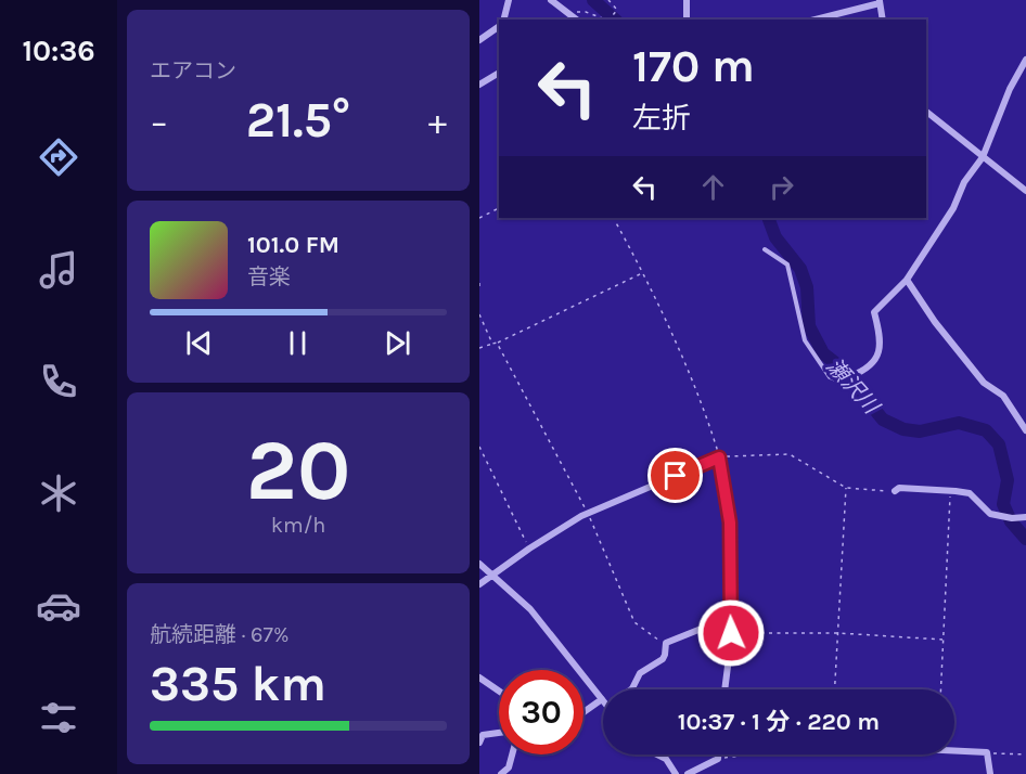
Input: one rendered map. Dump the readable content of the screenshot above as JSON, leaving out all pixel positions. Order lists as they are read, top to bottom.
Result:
{
  "water": ["瀬沢川"],
  "page": {
    "tabs": "10:36",
    "tile": [
      "エアコン",
      ["20", "km/h"],
      ["航続距離 · 67%", "335 km"]
    ],
    "turn": ["170 m", "左折"],
    "heat": ["−", "21.5°", "+"],
    "song": ["101.0 FM", "音楽"],
    "limit": "30",
    "trip": "10:37 · 1 分 · 220 m"
  }
}
